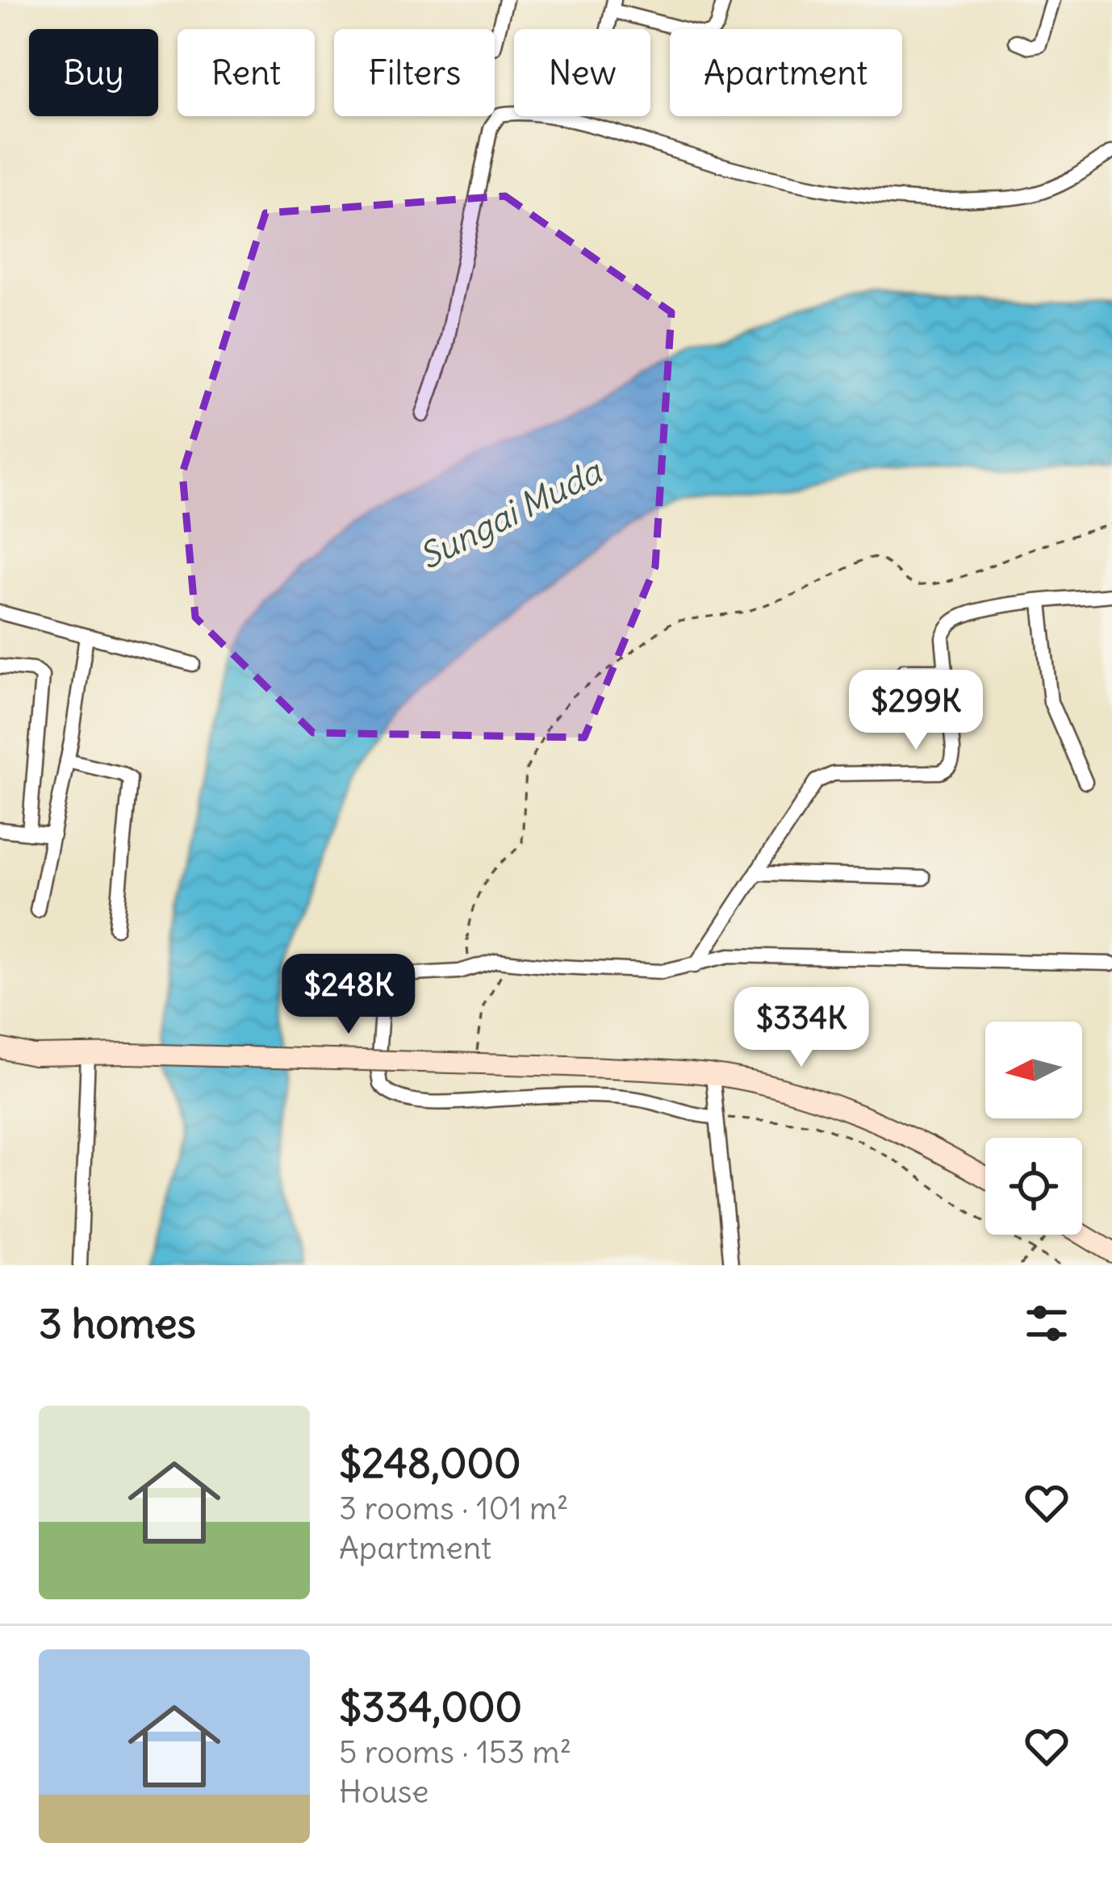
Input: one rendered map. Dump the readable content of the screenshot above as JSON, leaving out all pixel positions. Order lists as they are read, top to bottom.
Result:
{
  "water": ["Sungai Muda"],
  "north": "left",
  "page": {
    "chip": [
      "Buy",
      "Rent",
      "Filters",
      "New",
      "Apartment"
    ],
    "price": ["$299K", "$248K", "$334K"],
    "heading": "3 homes",
    "list": [
      {
        "name": "$248,000",
        "note": "3 rooms · 101 m² · Apartment"
      },
      {
        "name": "$334,000",
        "note": "5 rooms · 153 m² · House"
      }
    ]
  }
}
